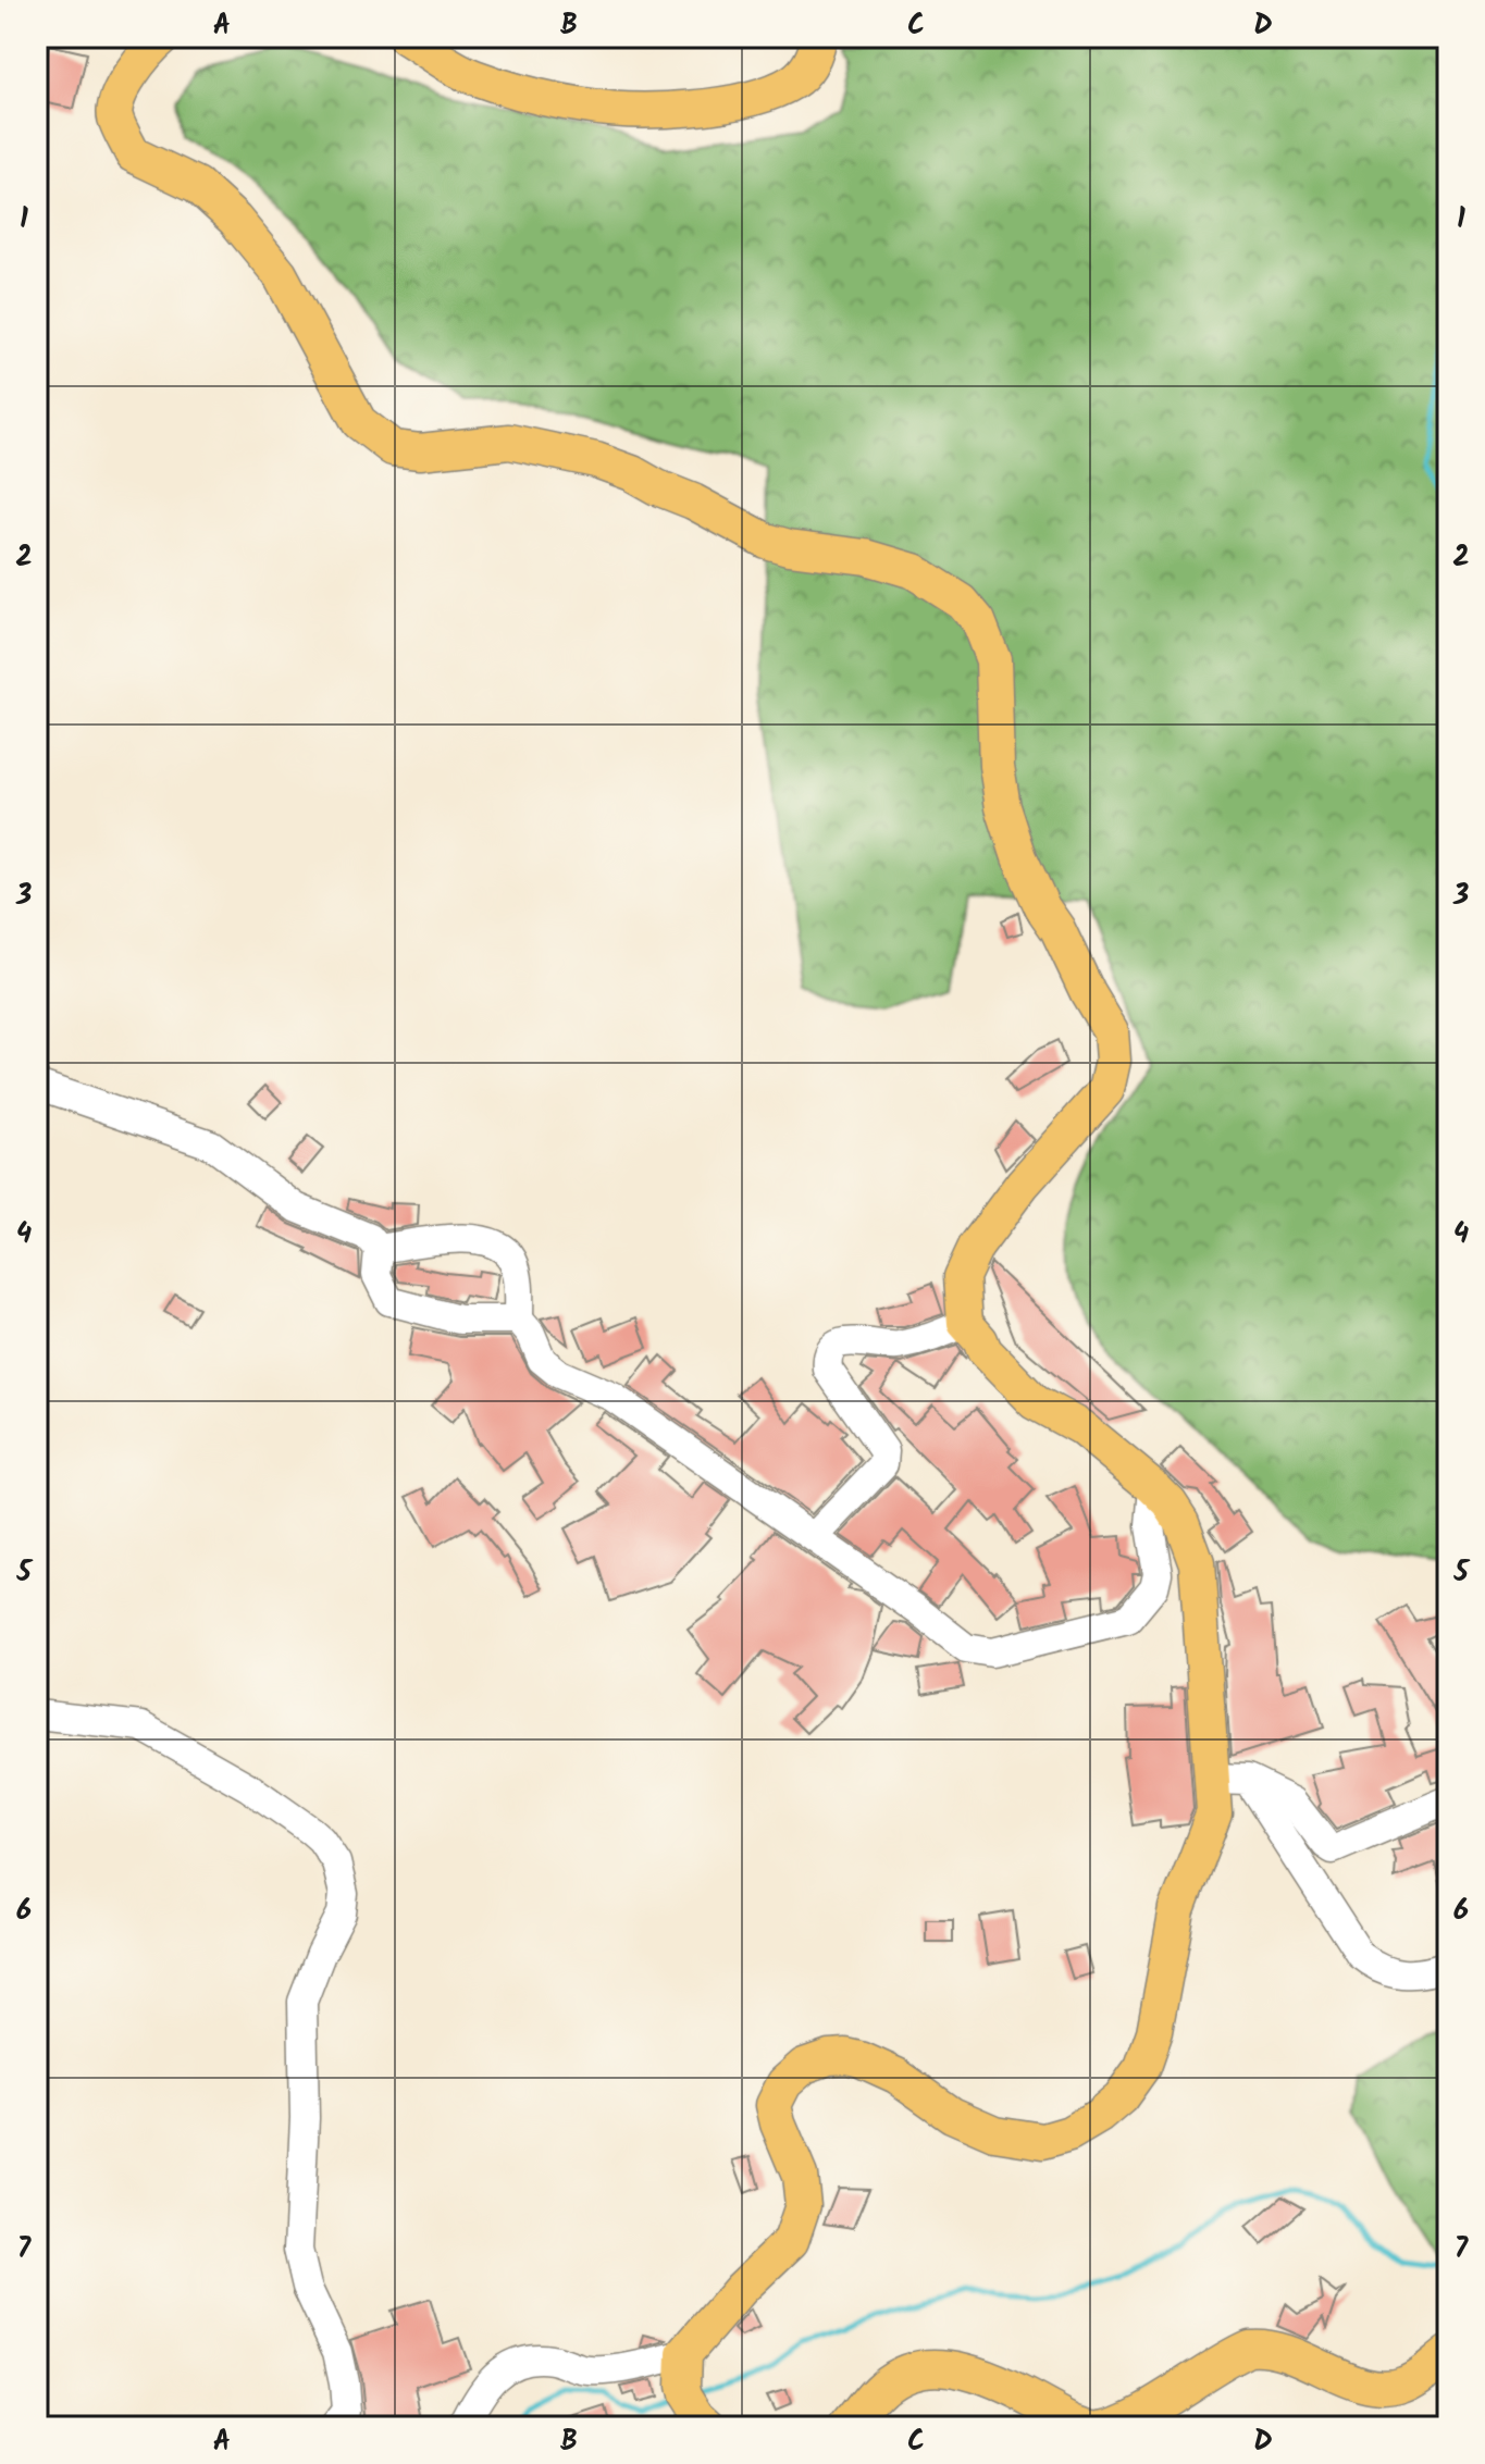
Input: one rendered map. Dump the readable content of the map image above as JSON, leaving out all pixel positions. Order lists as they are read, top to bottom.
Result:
{
  "grid": {
    "columns": [
      "A",
      "B",
      "C",
      "D"
    ],
    "rows": [
      "1",
      "2",
      "3",
      "4",
      "5",
      "6",
      "7"
    ]
  }
}
